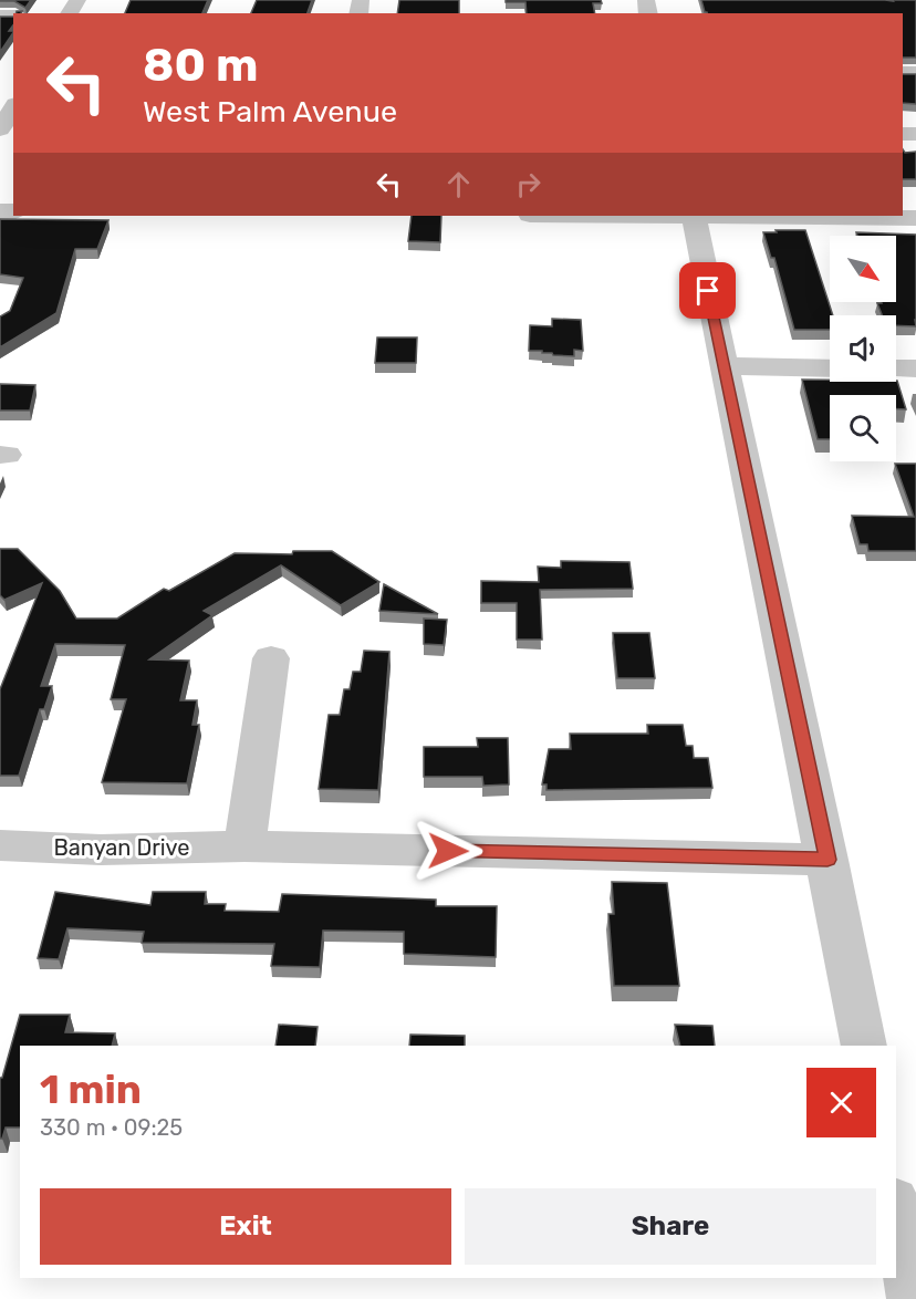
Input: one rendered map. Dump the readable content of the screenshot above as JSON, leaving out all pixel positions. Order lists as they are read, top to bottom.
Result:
{
  "streets": {
    "street": ["Banyan Drive"]
  },
  "north": "bottom right",
  "page": {
    "turn": ["80 m", "West Palm Avenue"],
    "heading": ["1 min", "330 m · 09:25"],
    "buttons": ["Exit", "Share"]
  }
}
